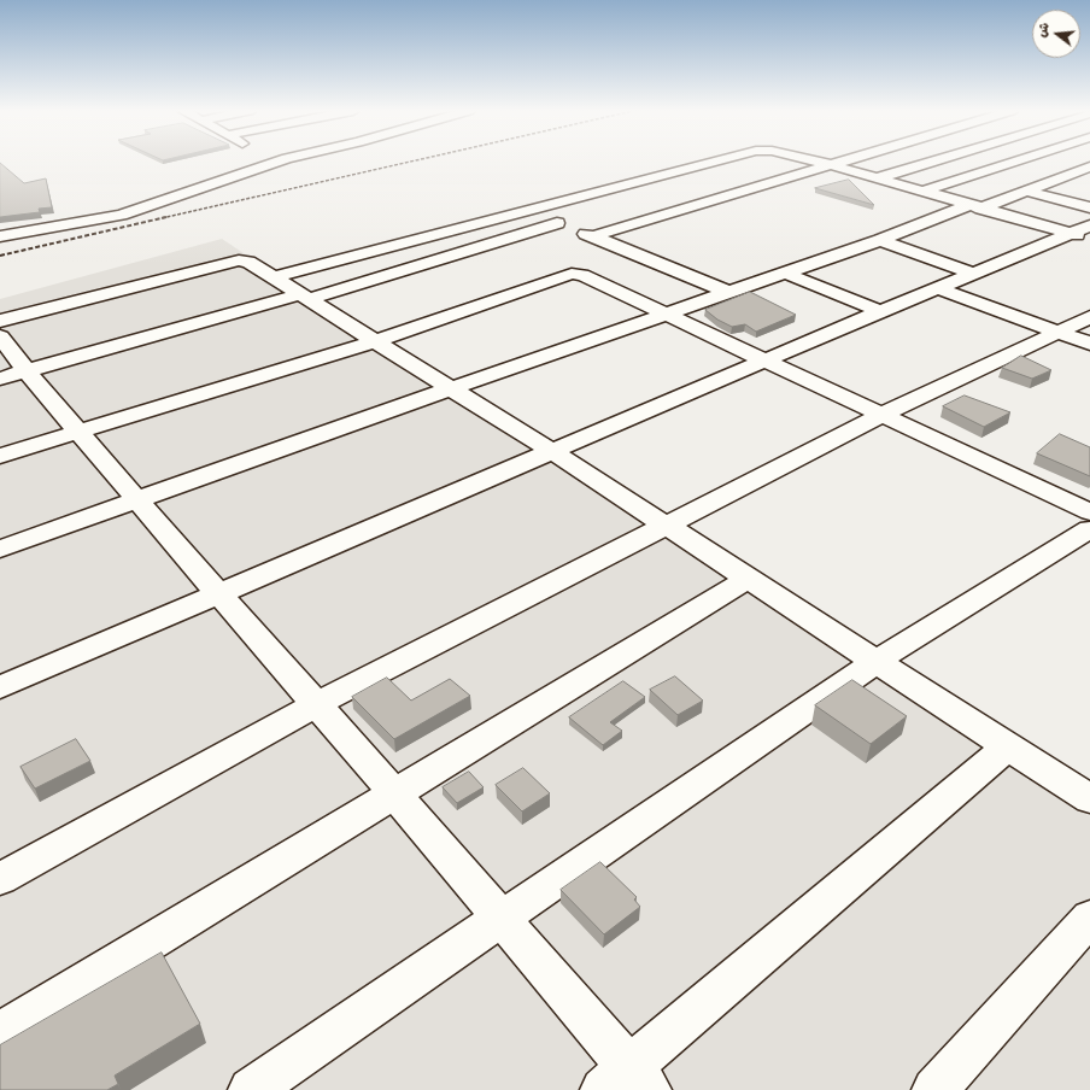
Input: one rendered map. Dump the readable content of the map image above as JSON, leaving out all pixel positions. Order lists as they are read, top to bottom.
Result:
{
  "north": "left"
}
